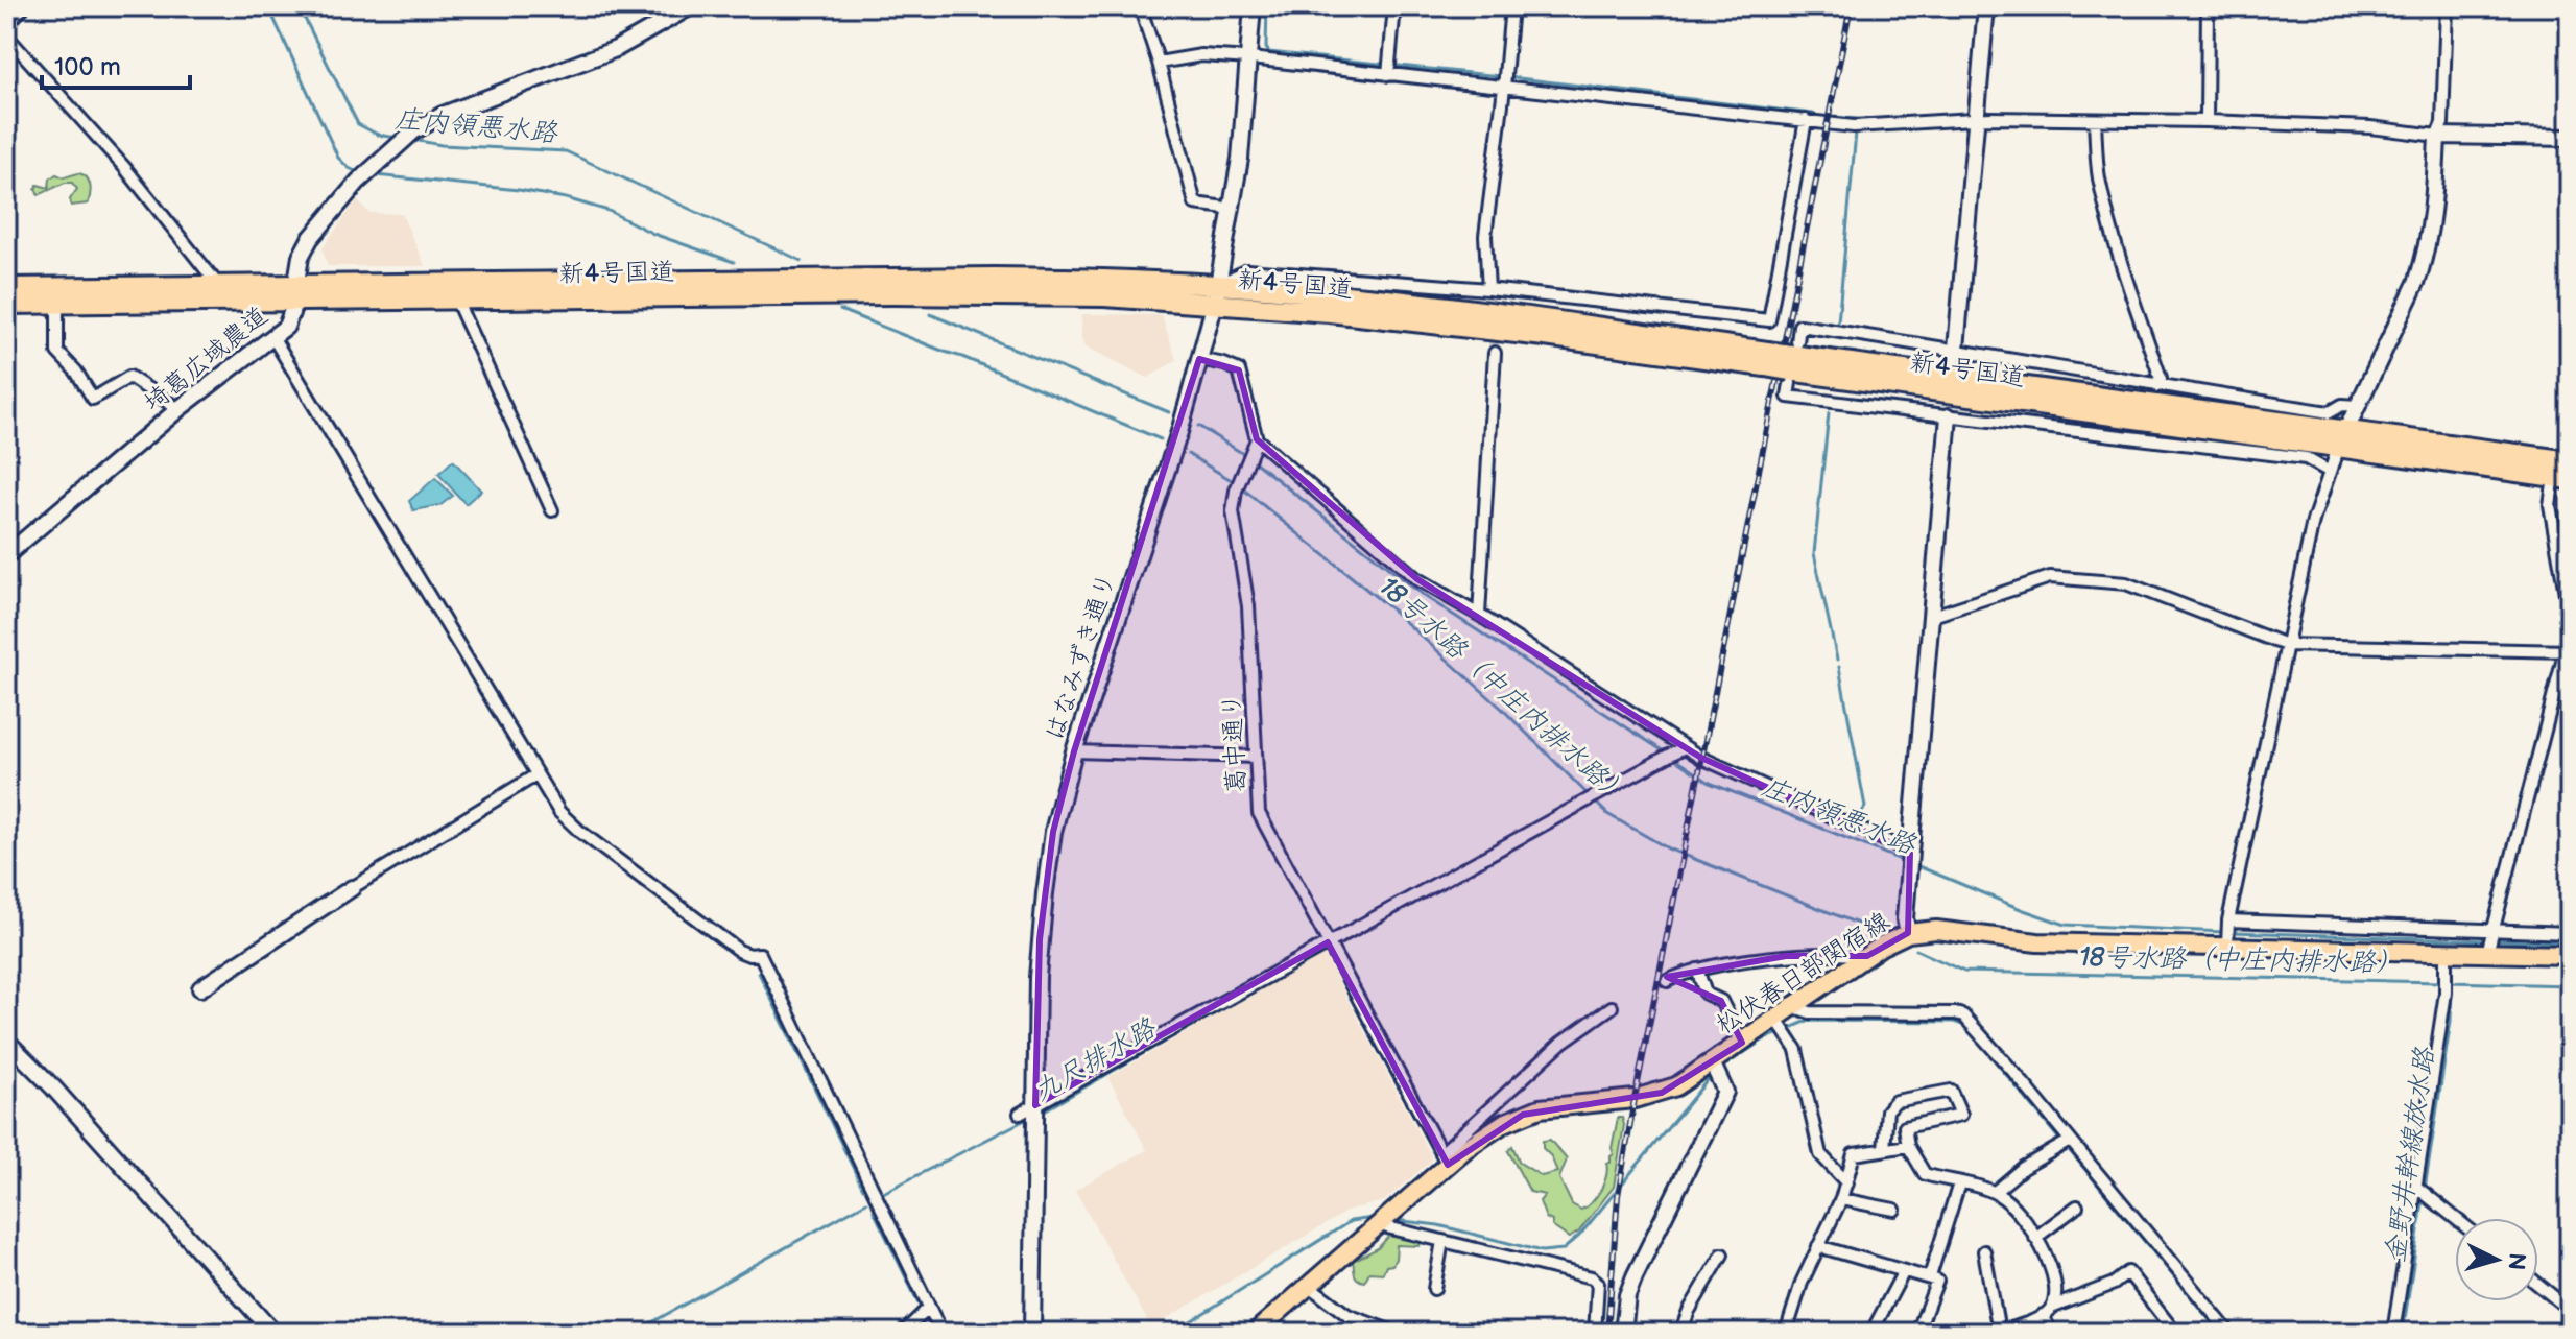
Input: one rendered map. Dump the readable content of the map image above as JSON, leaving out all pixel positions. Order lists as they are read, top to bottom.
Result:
{
  "streets": {
    "highway": ["新4号国道"],
    "main road": ["松伏春日部関宿線"],
    "street": ["埼葛広域農道", "はなみずき通り", "葛中通り"]
  },
  "crossings": [
    ["新4号国道", "埼葛広域農道"],
    ["新4号国道", "はなみずき通り"],
    ["葛中通り", "松伏春日部関宿線"]
  ],
  "water": [
    "庄内領悪水路",
    "18号水路（中庄内排水路）",
    "九尺排水路",
    "金野井幹線放水路"
  ],
  "scale_bar": "100 m",
  "north": "right"
}
